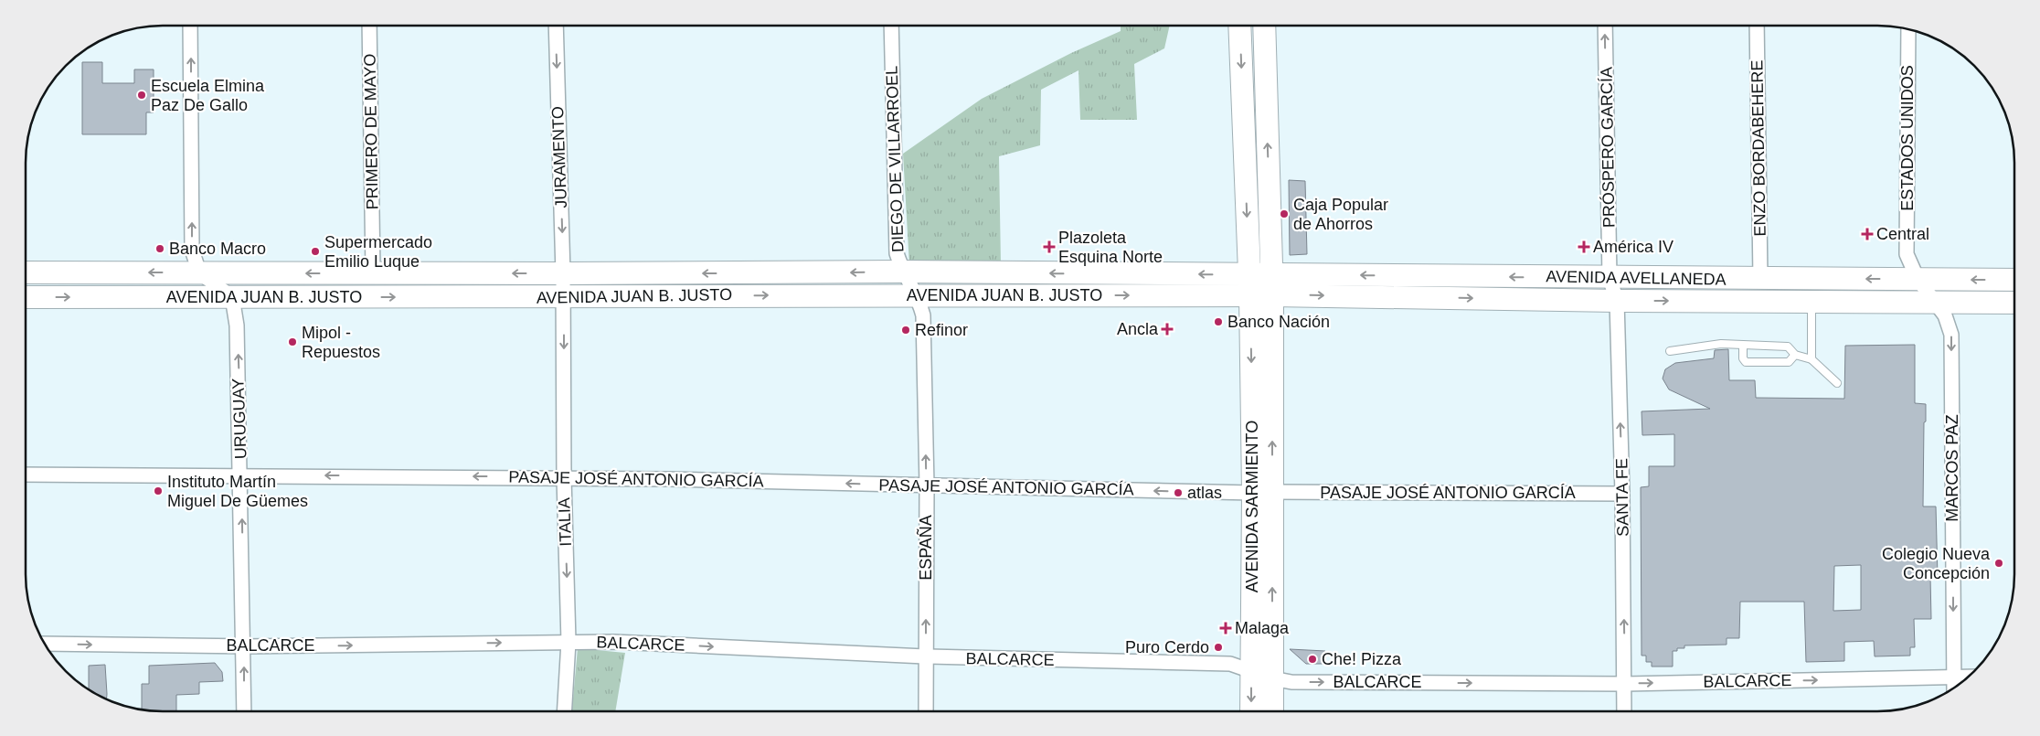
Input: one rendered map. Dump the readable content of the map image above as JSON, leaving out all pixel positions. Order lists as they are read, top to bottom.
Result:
{
  "streets": {
    "main road": ["AVENIDA AVELLANEDA", "AVENIDA JUAN B. JUSTO", "AVENIDA SARMIENTO"],
    "street": [
      "PRIMERO DE MAYO",
      "ESTADOS UNIDOS",
      "PRÓSPERO GARCÍA",
      "ENZO BORDABEHERE",
      "JURAMENTO",
      "DIEGO DE VILLARROEL",
      "URUGUAY",
      "MARCOS PAZ",
      "PASAJE JOSÉ ANTONIO GARCÍA",
      "SANTA FE",
      "ITALIA",
      "ESPAÑA",
      "BALCARCE"
    ]
  },
  "crossings": [
    ["PRIMERO DE MAYO", "AVENIDA JUAN B. JUSTO"],
    ["ESTADOS UNIDOS", "AVENIDA AVELLANEDA"],
    ["ESTADOS UNIDOS", "MARCOS PAZ"],
    ["PRÓSPERO GARCÍA", "AVENIDA AVELLANEDA"],
    ["PRÓSPERO GARCÍA", "SANTA FE"],
    ["ENZO BORDABEHERE", "AVENIDA AVELLANEDA"],
    ["JURAMENTO", "AVENIDA JUAN B. JUSTO"],
    ["JURAMENTO", "ITALIA"],
    ["DIEGO DE VILLARROEL", "AVENIDA JUAN B. JUSTO"],
    ["DIEGO DE VILLARROEL", "ESPAÑA"],
    ["AVENIDA AVELLANEDA", "AVENIDA JUAN B. JUSTO"],
    ["AVENIDA AVELLANEDA", "MARCOS PAZ"],
    ["AVENIDA AVELLANEDA", "SANTA FE"],
    ["AVENIDA AVELLANEDA", "AVENIDA SARMIENTO"],
    ["AVENIDA JUAN B. JUSTO", "URUGUAY"],
    ["AVENIDA JUAN B. JUSTO", "AVENIDA SARMIENTO"],
    ["AVENIDA JUAN B. JUSTO", "ITALIA"],
    ["AVENIDA JUAN B. JUSTO", "ESPAÑA"],
    ["URUGUAY", "PASAJE JOSÉ ANTONIO GARCÍA"],
    ["URUGUAY", "BALCARCE"],
    ["MARCOS PAZ", "BALCARCE"],
    ["PASAJE JOSÉ ANTONIO GARCÍA", "SANTA FE"],
    ["PASAJE JOSÉ ANTONIO GARCÍA", "AVENIDA SARMIENTO"],
    ["PASAJE JOSÉ ANTONIO GARCÍA", "ITALIA"],
    ["PASAJE JOSÉ ANTONIO GARCÍA", "ESPAÑA"],
    ["SANTA FE", "BALCARCE"],
    ["AVENIDA SARMIENTO", "BALCARCE"],
    ["ITALIA", "BALCARCE"],
    ["ESPAÑA", "BALCARCE"]
  ],
  "one_way": [
    "PRÓSPERO GARCÍA",
    "JURAMENTO",
    "URUGUAY",
    "MARCOS PAZ",
    "PASAJE JOSÉ ANTONIO GARCÍA",
    "SANTA FE",
    "ITALIA",
    "ESPAÑA",
    "BALCARCE"
  ],
  "places": {
    "other": [
      "Escuela Elmina Paz De Gallo",
      "Caja Popular de Ahorros",
      "Banco Macro",
      "Supermercado Emilio Luque",
      "Banco Nación",
      "Refinor",
      "Mipol - Repuestos",
      "Instituto Martín Miguel De Güemes",
      "atlas",
      "Colegio Nueva Concepción",
      "Puro Cerdo",
      "Che! Pizza"
    ],
    "health": [
      "Central",
      "Plazoleta Esquina Norte",
      "América IV",
      "Ancla",
      "Malaga"
    ]
  }
}
